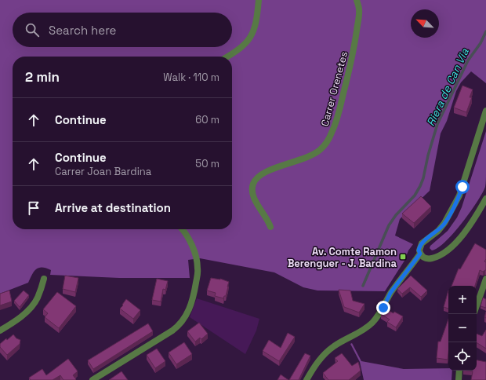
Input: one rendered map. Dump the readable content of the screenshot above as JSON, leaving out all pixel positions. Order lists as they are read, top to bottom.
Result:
{
  "streets": {
    "street": ["Carrer Orenetes"]
  },
  "water": ["Riera de Can Via"],
  "places": {
    "transit": ["Av. Comte Ramon Berenguer - J. Bardina"]
  },
  "north": "top left",
  "page": {
    "search": "Search here",
    "heading": ["2 min", "Walk · 110 m"],
    "list": [
      ["Continue", "60 m"],
      ["Continue", "Carrer Joan Bardina", "50 m"],
      "Arrive at destination"
    ],
    "map_buttons": ["+", "−"]
  }
}
